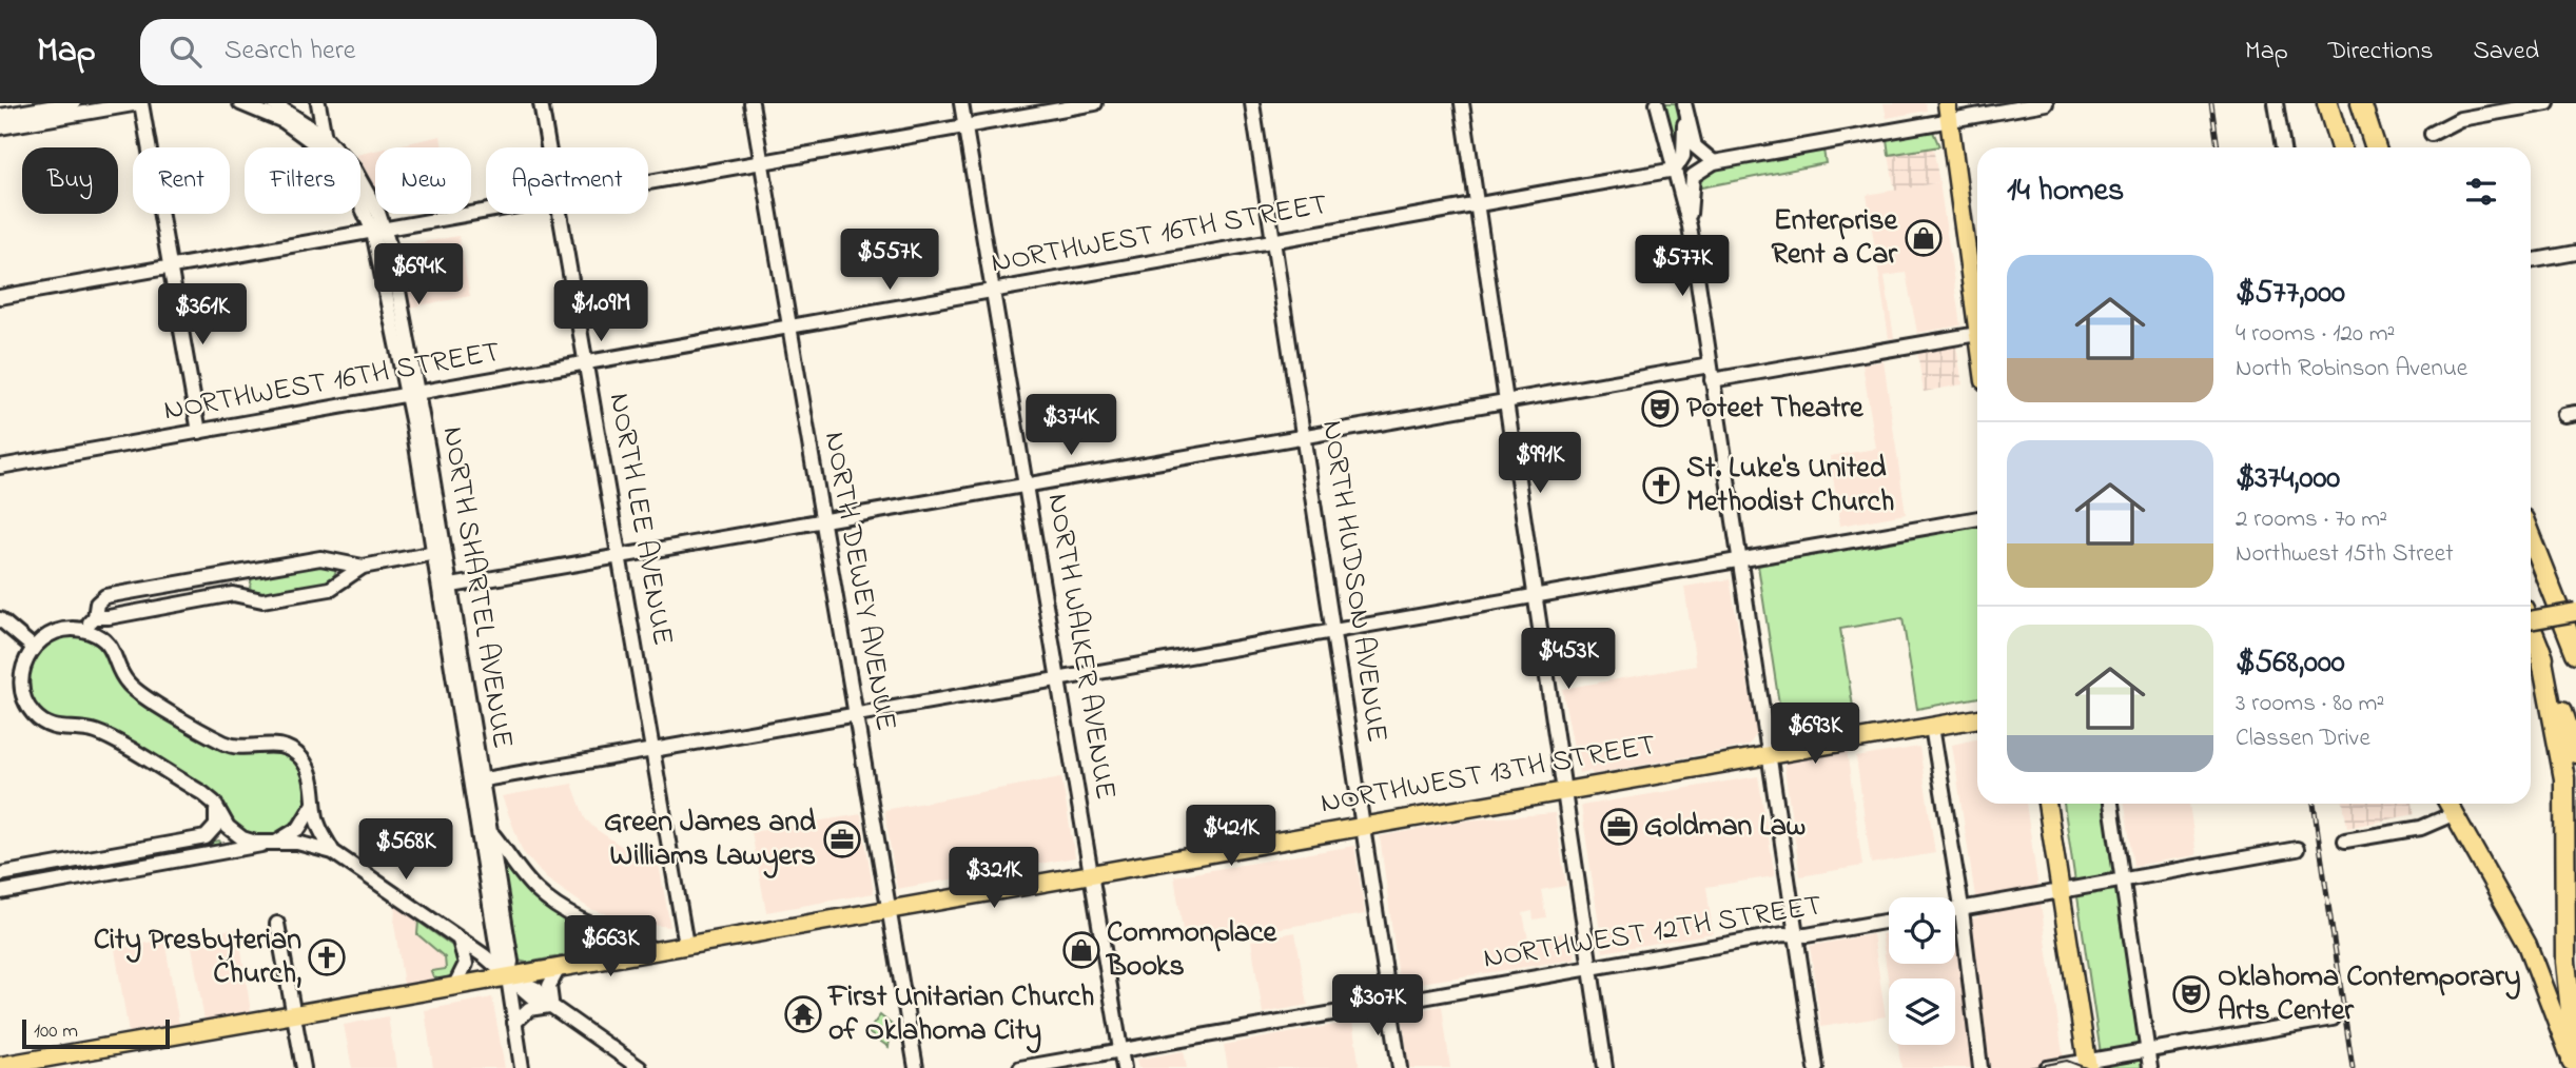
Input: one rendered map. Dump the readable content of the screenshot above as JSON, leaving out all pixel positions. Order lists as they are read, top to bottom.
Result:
{
  "streets": {
    "main road": ["NORTHWEST 13TH STREET"],
    "street": [
      "NORTHWEST 16TH STREET",
      "NORTH LEE AVENUE",
      "NORTH DEWEY AVENUE",
      "NORTH HUDSON AVENUE",
      "NORTH SHARTEL AVENUE",
      "NORTH WALKER AVENUE",
      "NORTHWEST 12TH STREET"
    ]
  },
  "crossings": [
    ["NORTHWEST 16TH STREET", "NORTH LEE AVENUE"],
    ["NORTHWEST 16TH STREET", "NORTH DEWEY AVENUE"],
    ["NORTHWEST 16TH STREET", "NORTH HUDSON AVENUE"],
    ["NORTHWEST 16TH STREET", "NORTH SHARTEL AVENUE"],
    ["NORTHWEST 16TH STREET", "NORTH WALKER AVENUE"],
    ["NORTH LEE AVENUE", "NORTHWEST 13TH STREET"],
    ["NORTH DEWEY AVENUE", "NORTHWEST 13TH STREET"],
    ["NORTH HUDSON AVENUE", "NORTHWEST 13TH STREET"],
    ["NORTH HUDSON AVENUE", "NORTHWEST 12TH STREET"],
    ["NORTH SHARTEL AVENUE", "NORTHWEST 13TH STREET"],
    ["NORTH WALKER AVENUE", "NORTHWEST 13TH STREET"],
    ["NORTH WALKER AVENUE", "NORTHWEST 12TH STREET"]
  ],
  "places": {
    "shop": ["Enterprise Rent a Car", "Commonplace Books"],
    "theatre": ["Poteet Theatre", "Oklahoma Contemporary Arts Center"],
    "church": ["St. Luke's United Methodist Church", "City Presbyterian Church,"],
    "office": ["Goldman Law", "Green James and Williams Lawyers"],
    "temple": ["First Unitarian Church of Oklahoma City"]
  },
  "scale_bar": "100 m",
  "page": {
    "header": "Map",
    "search": "Search here",
    "nav": ["Map", "Directions", "Saved"],
    "chip": [
      "Buy",
      "Rent",
      "Filters",
      "New",
      "Apartment"
    ],
    "heading": "14 homes",
    "price": [
      "$557K",
      "$577K",
      "$694K",
      "$1.09M",
      "$361K",
      "$374K",
      "$991K",
      "$453K",
      "$693K",
      "$421K",
      "$568K",
      "$321K",
      "$663K",
      "$307K"
    ],
    "list": [
      {
        "name": "$577,000",
        "note": "4 rooms · 120 m² · North Robinson Avenue"
      },
      {
        "name": "$374,000",
        "note": "2 rooms · 70 m² · Northwest 15th Street"
      },
      {
        "name": "$568,000",
        "note": "3 rooms · 80 m² · Classen Drive"
      }
    ],
    "scale": "100 m"
  }
}
